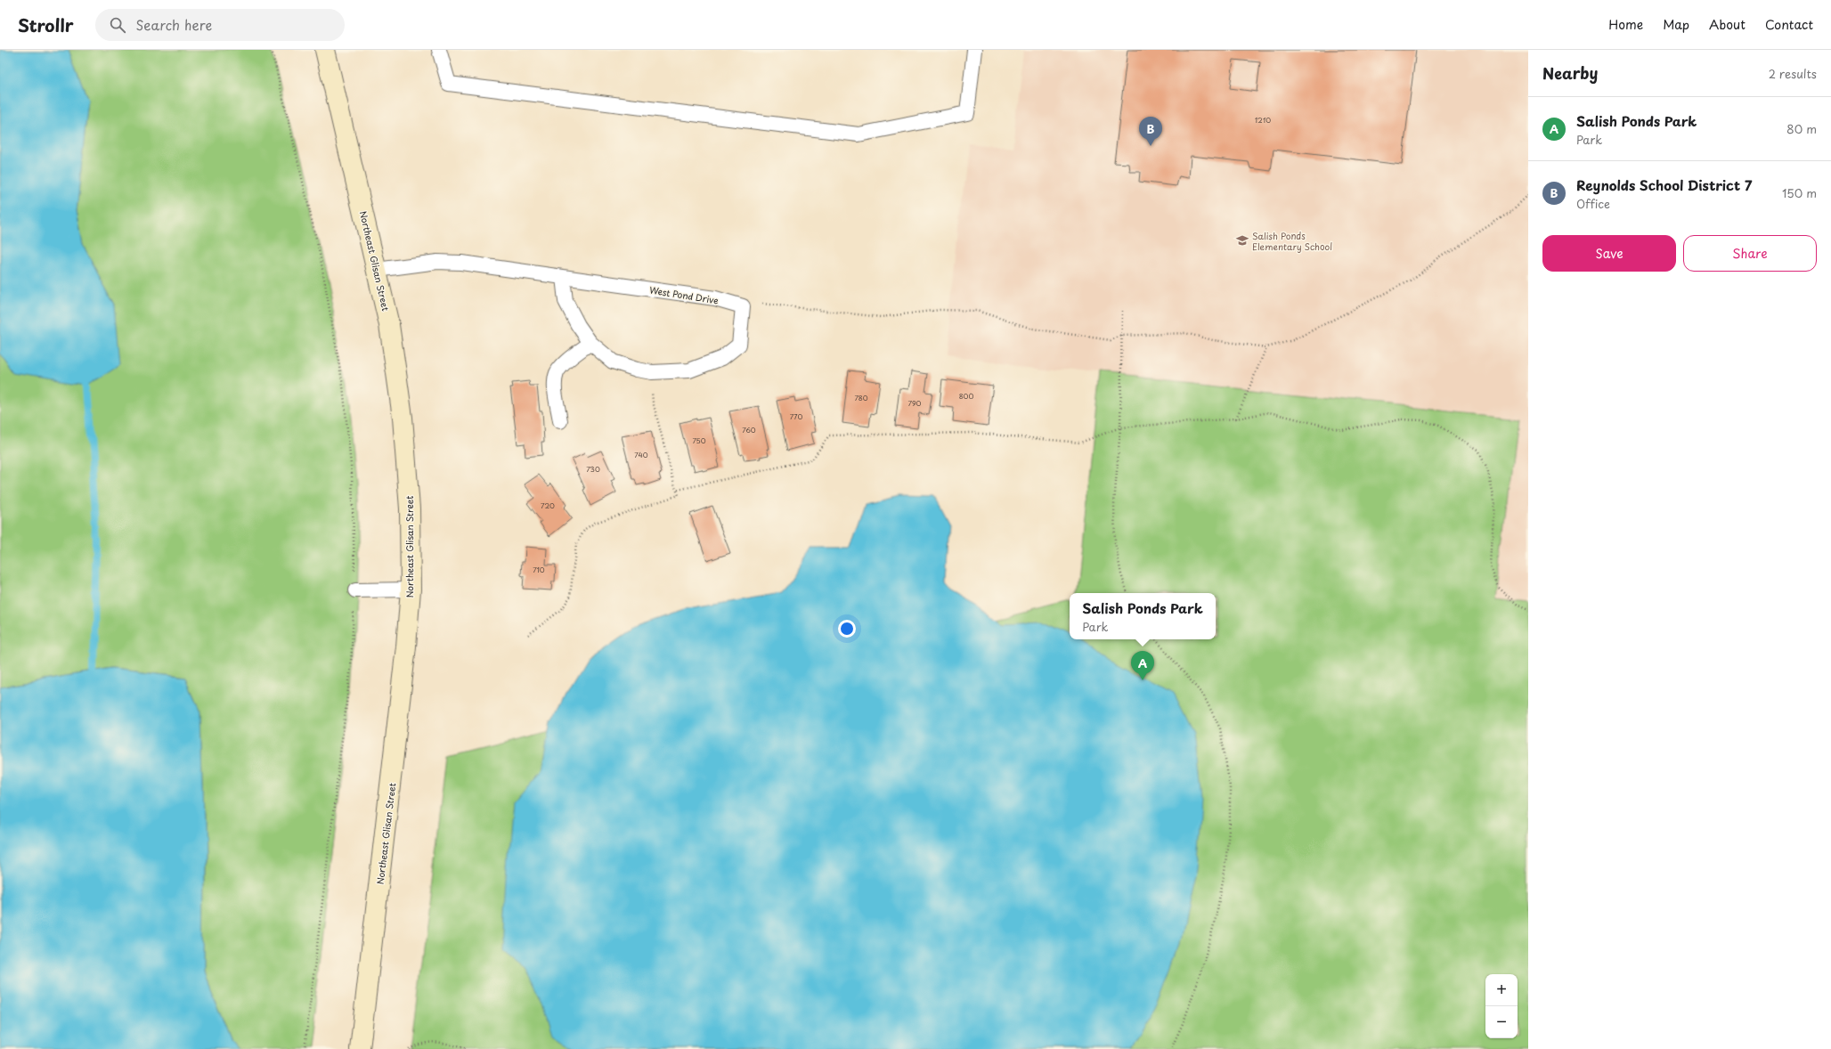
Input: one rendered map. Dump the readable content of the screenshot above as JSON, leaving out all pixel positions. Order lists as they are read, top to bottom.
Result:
{
  "streets": {
    "main road": ["Northeast Glisan Street"],
    "lane": ["West Pond Drive"]
  },
  "crossings": [
    ["Northeast Glisan Street", "West Pond Drive"]
  ],
  "places": {
    "school or university": ["Salish Ponds Elementary School"]
  },
  "house_numbers": [
    "1210",
    "800",
    "780",
    "790",
    "770",
    "760",
    "750",
    "740",
    "730",
    "720",
    "710"
  ],
  "page": {
    "header": "Strollr",
    "search": "Search here",
    "nav": [
      "Home",
      "Map",
      "About",
      "Contact"
    ],
    "heading": ["Nearby", "2 results"],
    "list": [
      {
        "mark": "A",
        "name": "Salish Ponds Park",
        "note": "Park",
        "value": "80 m"
      },
      {
        "mark": "B",
        "name": "Reynolds School District 7",
        "note": "Office",
        "value": "150 m"
      }
    ],
    "pins": ["B", "A"],
    "buttons": ["Save", "Share"],
    "popup": ["Salish Ponds Park", "Park"],
    "map_buttons": ["+", "−"]
  }
}
